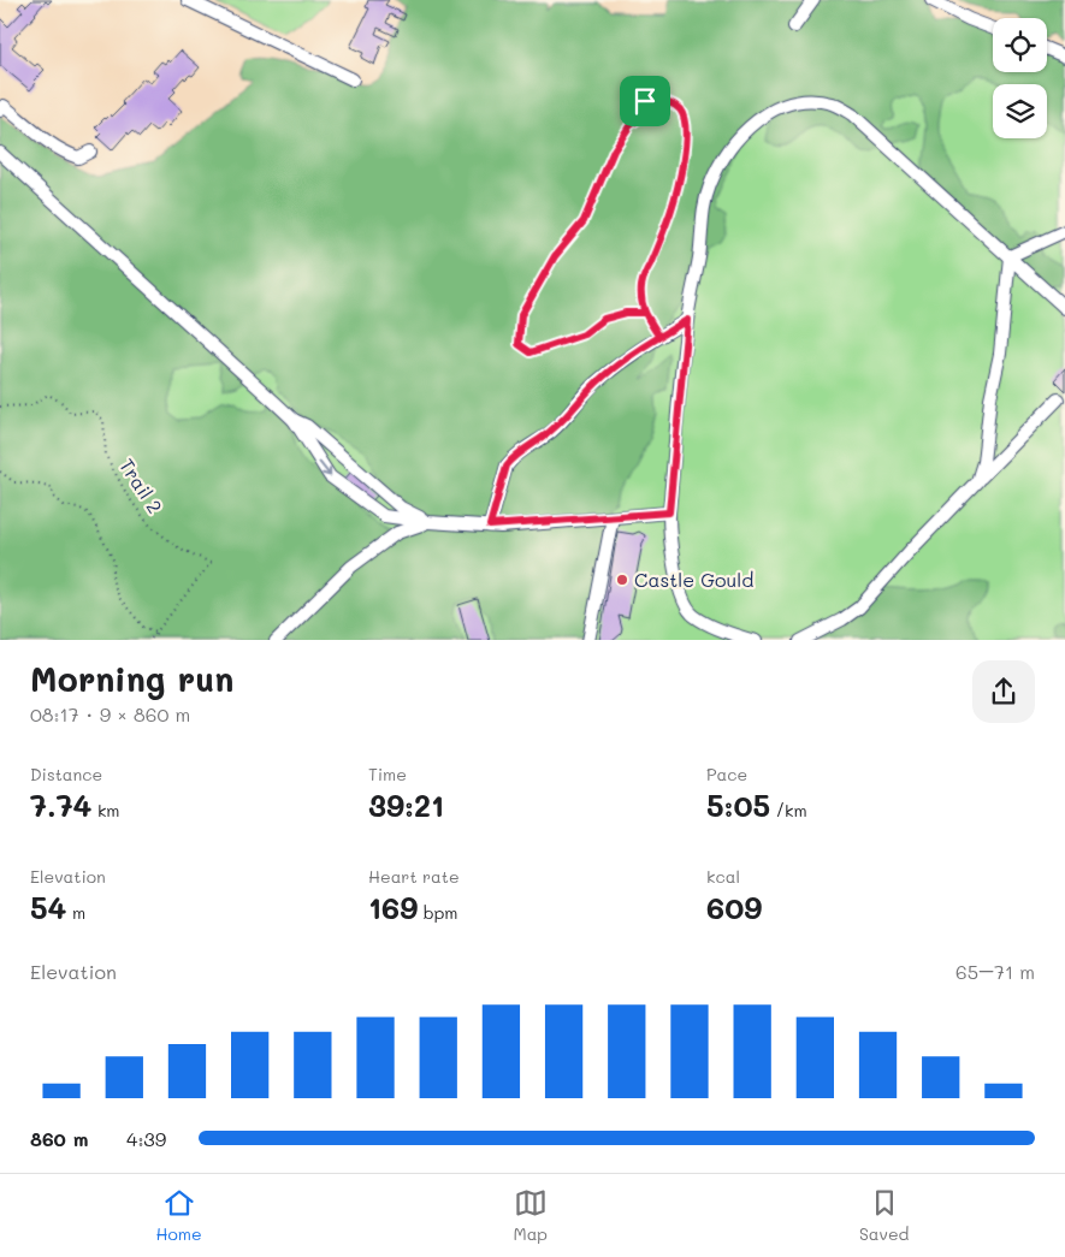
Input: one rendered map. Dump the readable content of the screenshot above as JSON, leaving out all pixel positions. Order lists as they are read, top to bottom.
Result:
{
  "streets": {
    "path": ["Trail 2"]
  },
  "places": ["Castle Gould"],
  "page": {
    "heading": ["Morning run", "08:17 · 9 × 860 m"],
    "stats": [
      ["Distance", "7.74 km"],
      ["Time", "39:21"],
      ["Pace", "5:05 /km"],
      ["Elevation", "54 m"],
      ["Heart rate", "169 bpm"],
      ["kcal", "609"]
    ],
    "chart": ["Elevation", "65–71 m"],
    "list": [
      {
        "name": "860 m",
        "note": "4:39"
      }
    ],
    "tabs": ["Home", "Map", "Saved"]
  }
}
